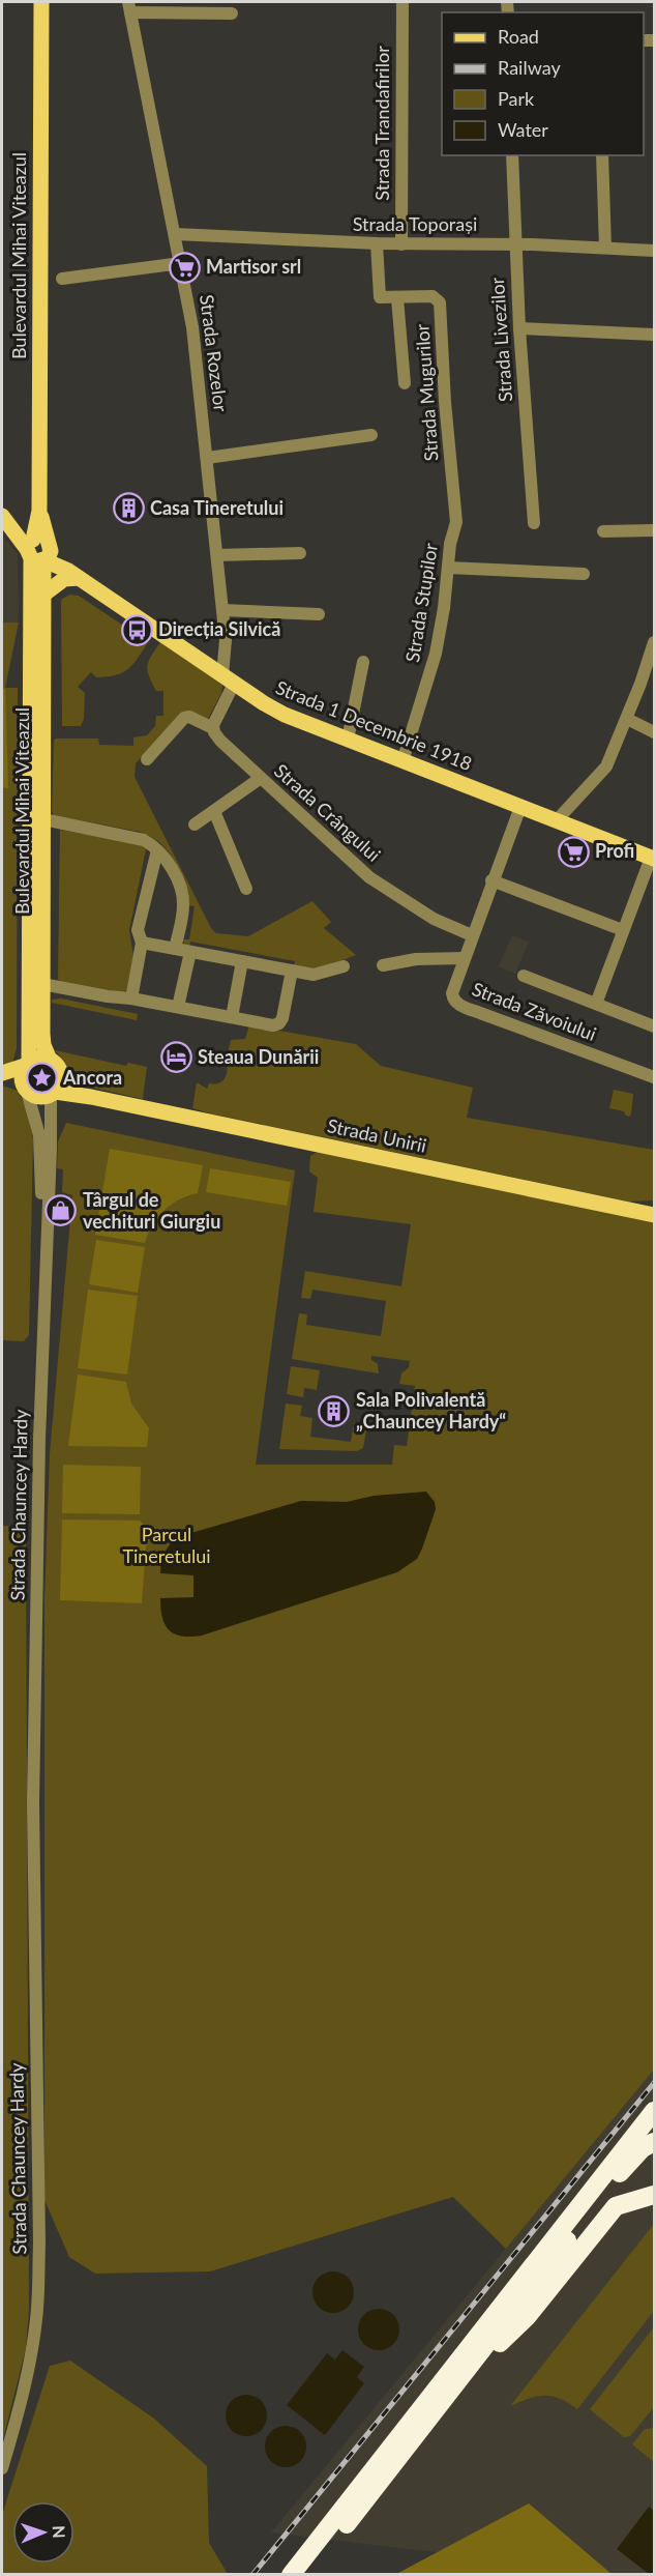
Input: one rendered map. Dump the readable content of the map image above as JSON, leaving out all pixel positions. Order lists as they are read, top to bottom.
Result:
{
  "streets": {
    "main road": ["Bulevardul Mihai Viteazul", "Strada 1 Decembrie 1918", "Strada Unirii"],
    "street": [
      "Strada Trandafirilor",
      "Strada Toporași",
      "Strada Livezilor",
      "Strada Rozelor",
      "Strada Mugurilor",
      "Strada Stupilor",
      "Strada Crângului",
      "Strada Zăvoiului",
      "Strada Chauncey Hardy"
    ]
  },
  "crossings": [
    ["Strada Trandafirilor", "Strada Toporași"],
    ["Strada Toporași", "Strada Livezilor"],
    ["Strada Toporași", "Strada Rozelor"],
    ["Bulevardul Mihai Viteazul", "Strada 1 Decembrie 1918"],
    ["Bulevardul Mihai Viteazul", "Strada Unirii"],
    ["Bulevardul Mihai Viteazul", "Strada Chauncey Hardy"],
    ["Strada Rozelor", "Strada 1 Decembrie 1918"],
    ["Strada Mugurilor", "Strada Stupilor"],
    ["Strada Stupilor", "Strada 1 Decembrie 1918"],
    ["Strada 1 Decembrie 1918", "Strada Zăvoiului"],
    ["Strada Crângului", "Strada Zăvoiului"],
    ["Strada Unirii", "Strada Chauncey Hardy"]
  ],
  "parks": ["Parcul Tineretului"],
  "places": {
    "supermarket": ["Martisor srl", "Profi"],
    "building": ["Casa Tineretului", "Sala Polivalentă „Chauncey Hardy“"],
    "bus stop": ["Direcția Silvică"],
    "hotel": ["Steaua Dunării"],
    "place": ["Ancora"],
    "shop": ["Târgul de vechituri Giurgiu"]
  },
  "legend": [
    "Road",
    "Railway",
    "Park",
    "Water"
  ],
  "north": "right"
}
